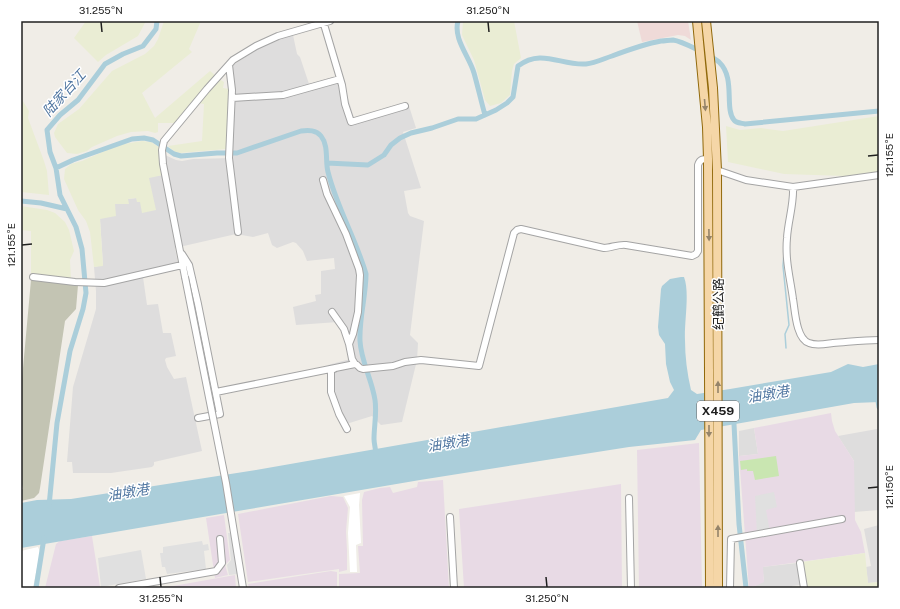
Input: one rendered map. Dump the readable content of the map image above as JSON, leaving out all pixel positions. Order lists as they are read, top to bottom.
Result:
{
  "streets": {
    "main road": ["纪鹤公路", "X459"]
  },
  "water": ["陆家台江", "油墩港"],
  "coordinates": [
    "31.255°N",
    "31.250°N",
    "121.155°E",
    "121.150°E"
  ]
}
